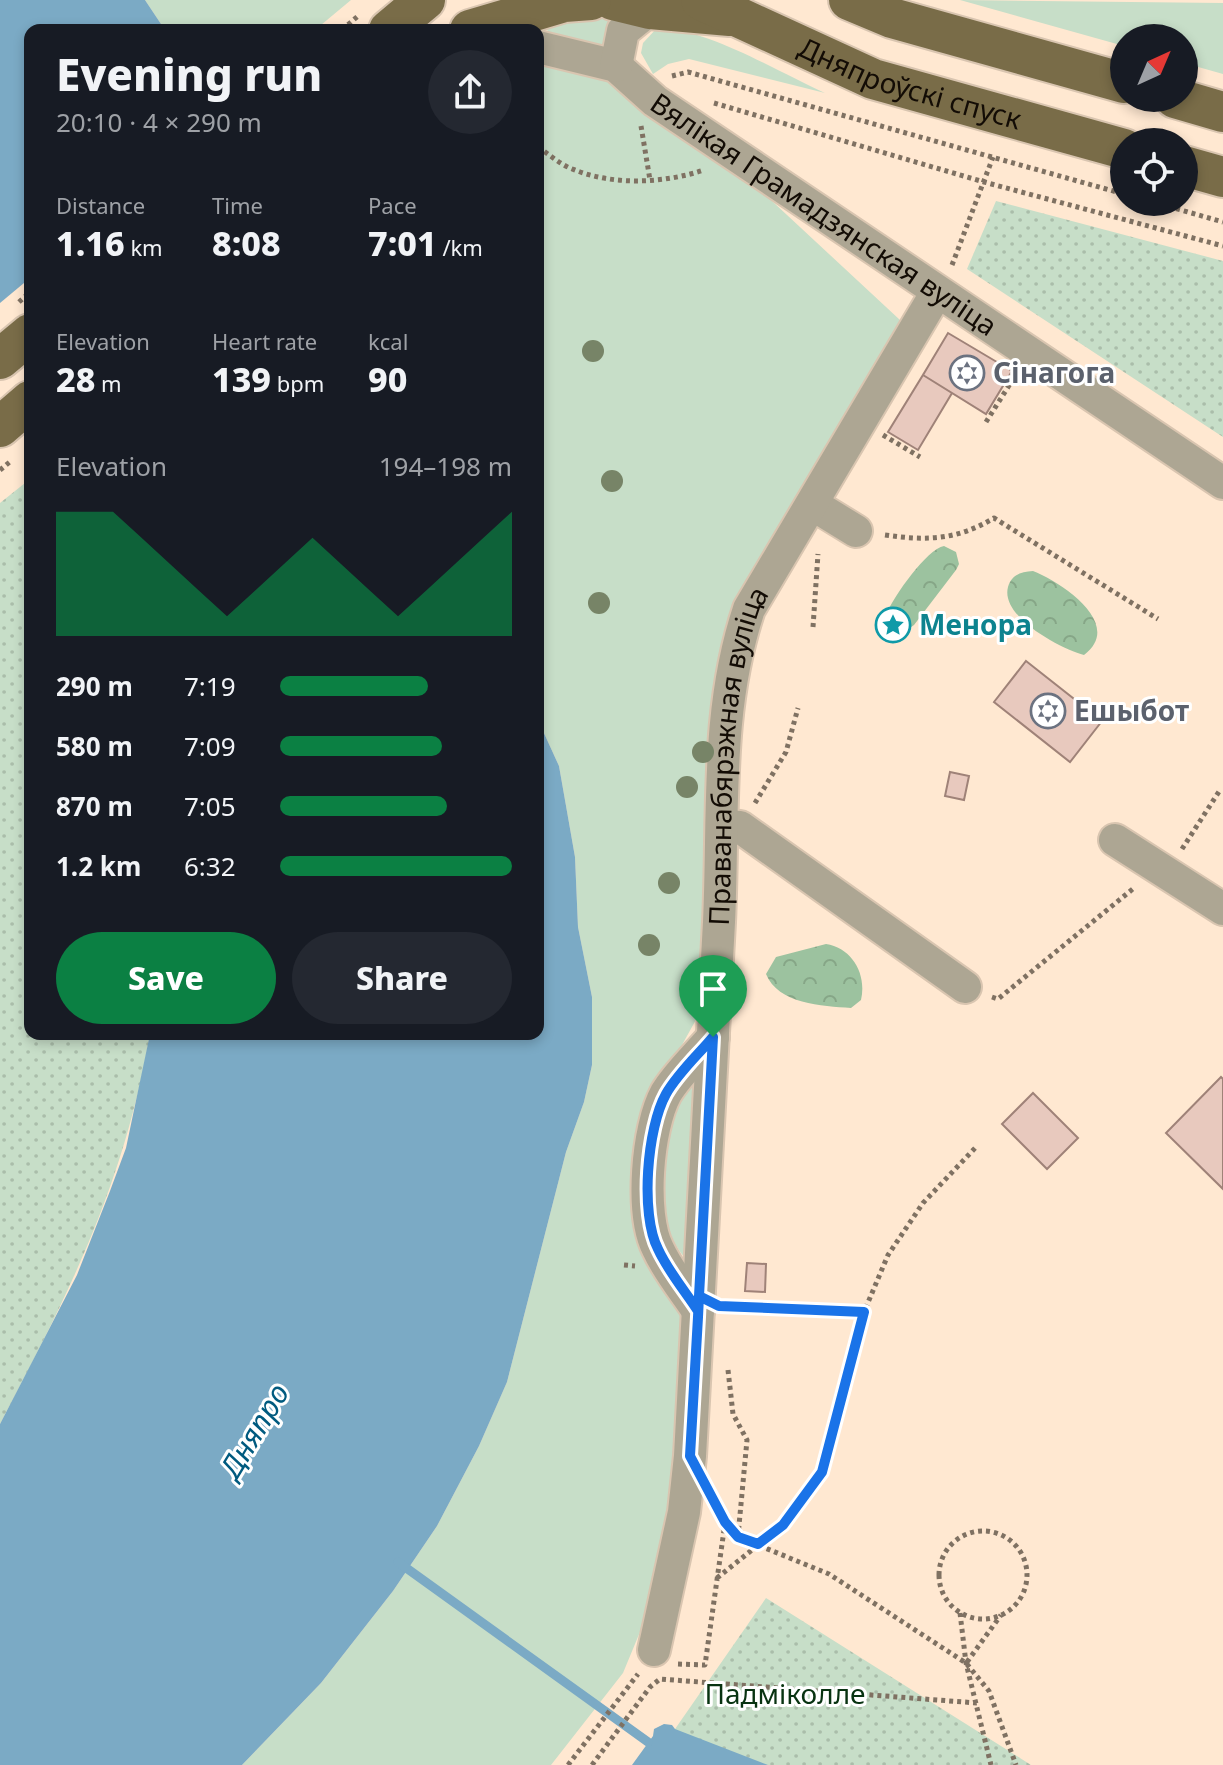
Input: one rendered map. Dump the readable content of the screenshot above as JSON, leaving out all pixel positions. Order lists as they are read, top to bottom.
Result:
{
  "streets": {
    "main road": ["Дняпроўскі спуск"],
    "street": ["Вялікая Грамадзянская вуліца", "Праванабярэжная вуліца"]
  },
  "crossings": [
    ["Вялікая Грамадзянская вуліца", "Праванабярэжная вуліца"]
  ],
  "water": ["Дняпро"],
  "parks": ["Падміколле"],
  "places": {
    "synagogue": ["Сінагога", "Ешыбот"],
    "place": ["Менора"]
  },
  "north": "top right",
  "page": {
    "heading": ["Evening run", "20:10 · 4 × 290 m"],
    "stats": [
      ["Distance", "1.16 km"],
      ["Time", "8:08"],
      ["Pace", "7:01 /km"],
      ["Elevation", "28 m"],
      ["Heart rate", "139 bpm"],
      ["kcal", "90"]
    ],
    "chart": ["Elevation", "194–198 m"],
    "list": [
      {
        "name": "290 m",
        "note": "7:19"
      },
      {
        "name": "580 m",
        "note": "7:09"
      },
      {
        "name": "870 m",
        "note": "7:05"
      },
      {
        "name": "1.2 km",
        "note": "6:32"
      }
    ],
    "buttons": ["Save", "Share"]
  }
}
